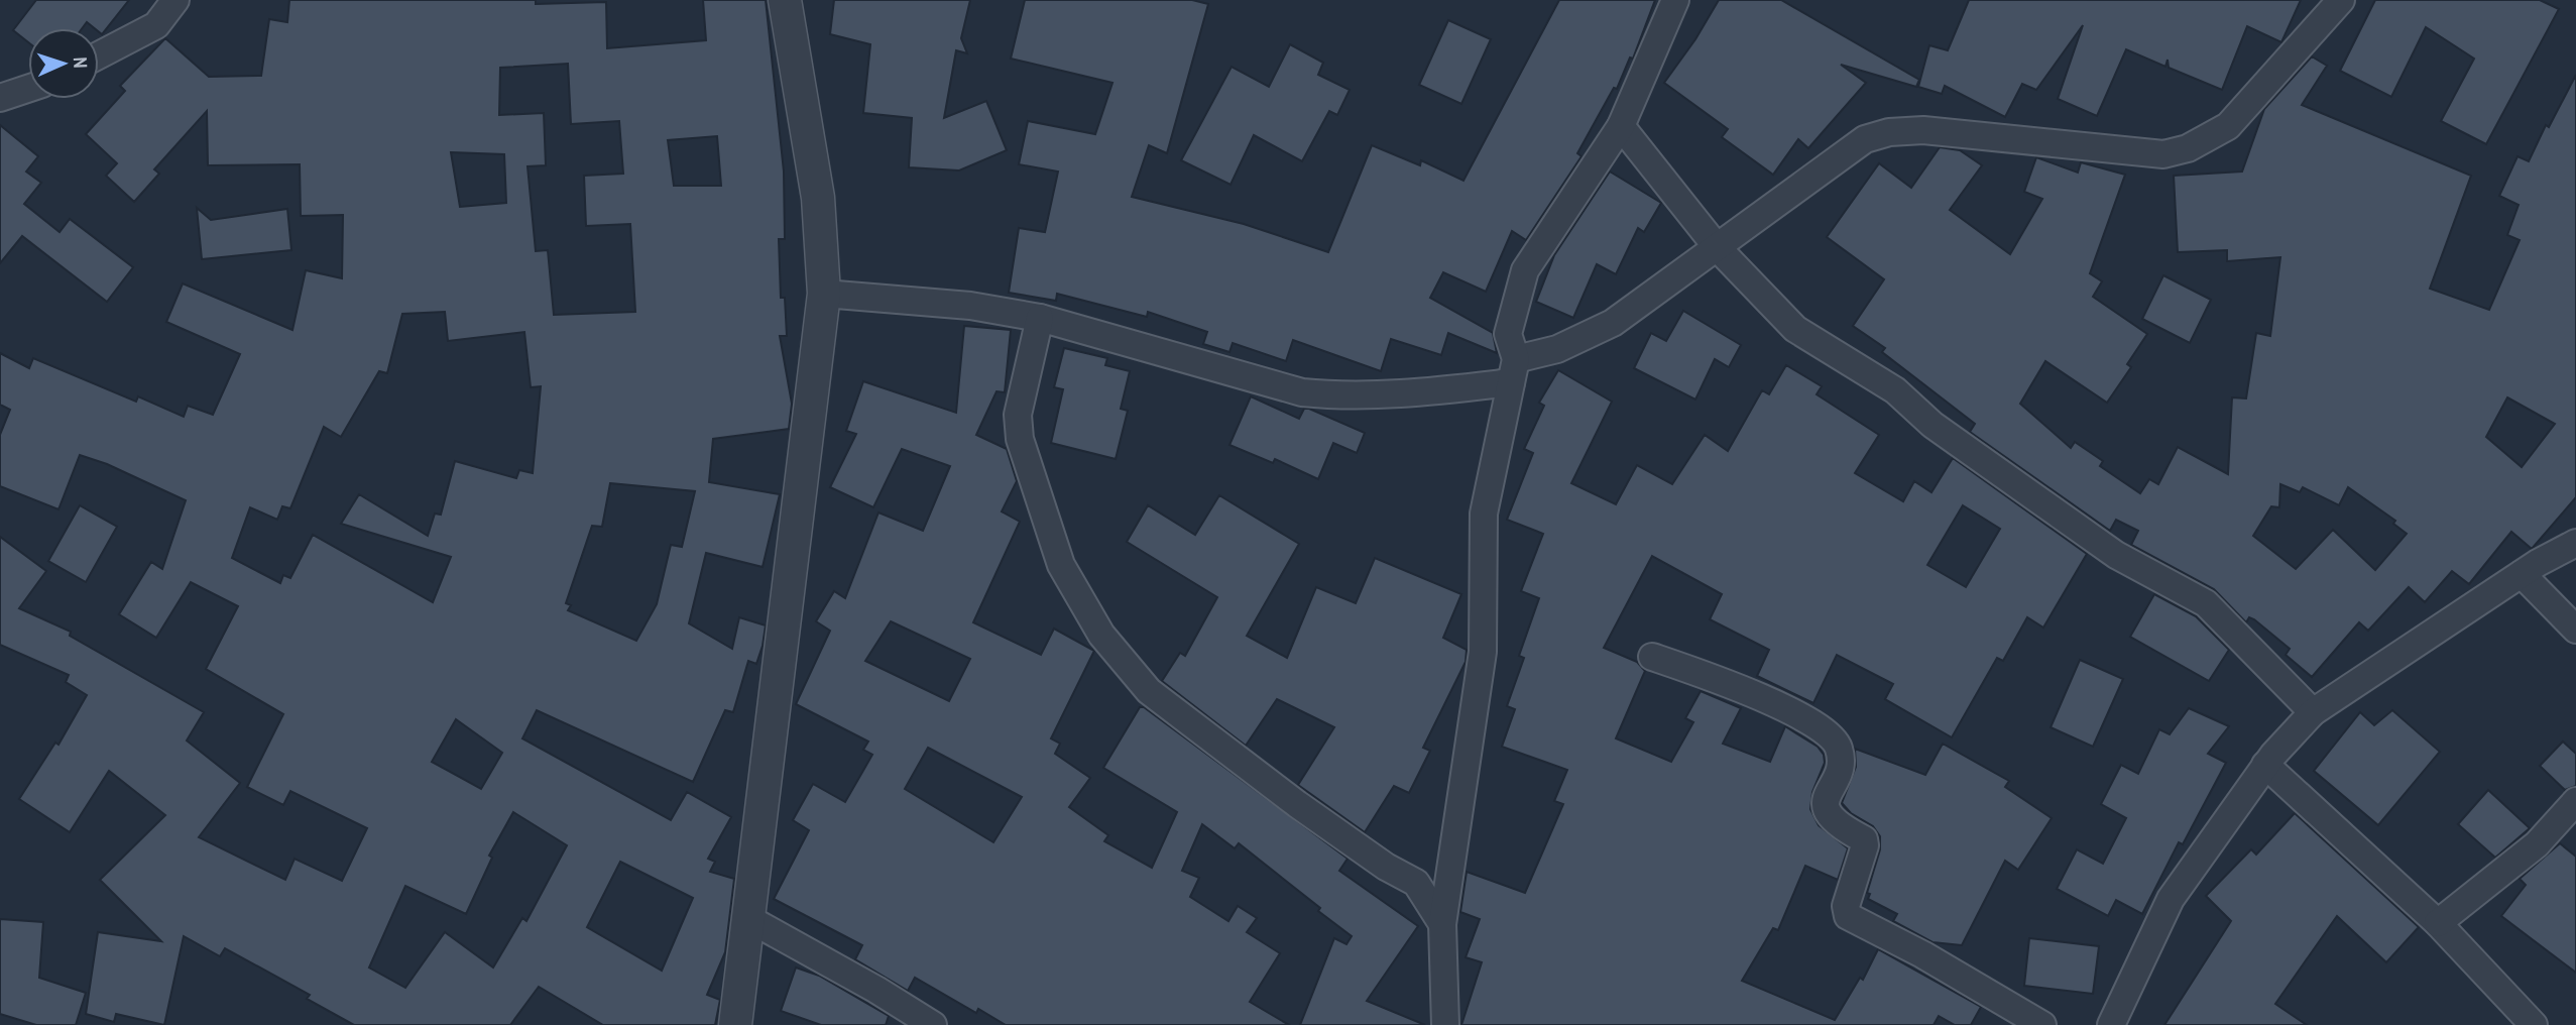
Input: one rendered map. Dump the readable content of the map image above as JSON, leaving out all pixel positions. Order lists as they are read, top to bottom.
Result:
{
  "north": "right"
}
